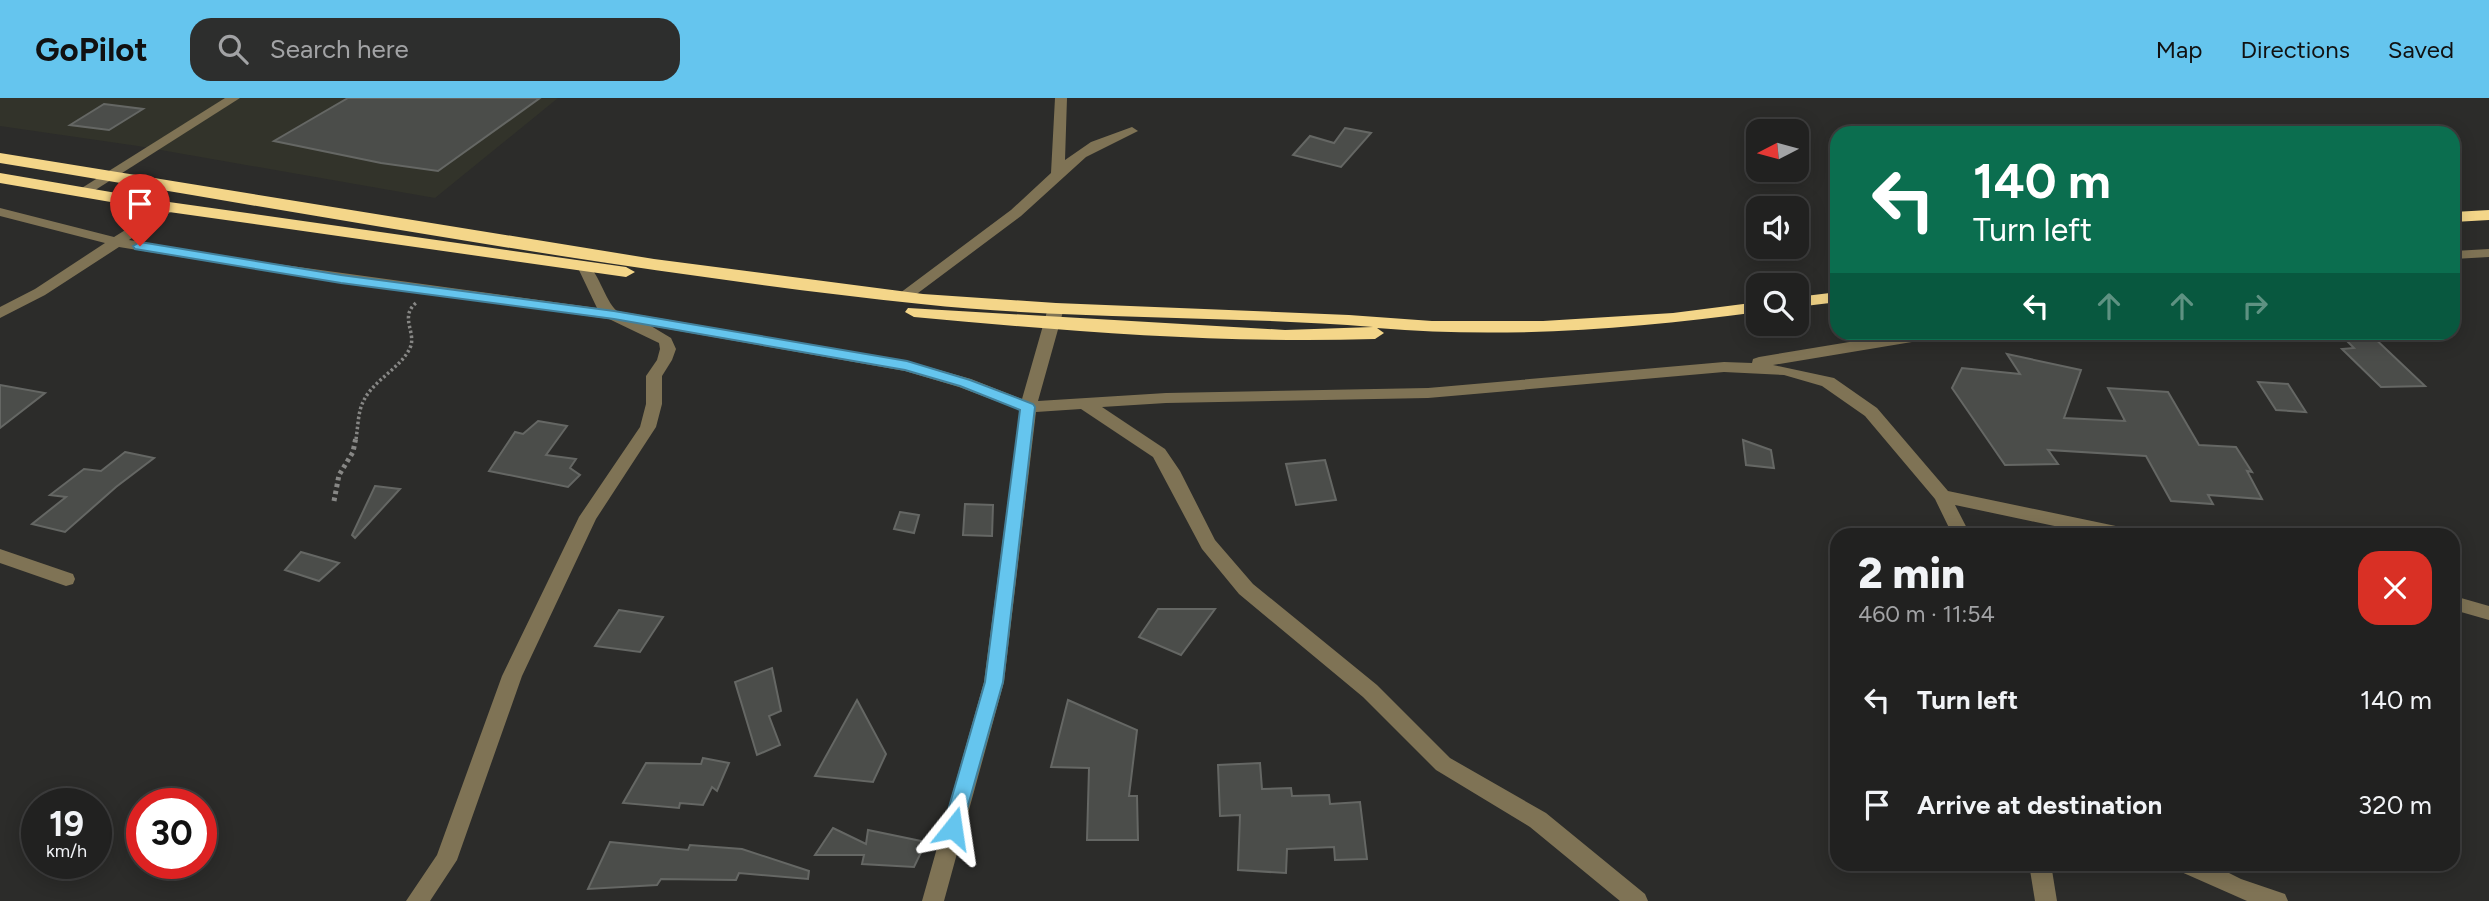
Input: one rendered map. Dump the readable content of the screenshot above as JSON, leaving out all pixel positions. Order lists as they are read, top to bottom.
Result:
{
  "north": "left",
  "page": {
    "header": "GoPilot",
    "search": "Search here",
    "nav": ["Map", "Directions", "Saved"],
    "turn": ["140 m", "Turn left"],
    "heading": ["2 min", "460 m · 11:54"],
    "list": [
      {
        "name": "Turn left",
        "value": "140 m"
      },
      {
        "name": "Arrive at destination",
        "value": "320 m"
      }
    ],
    "speed": "19 km/h",
    "limit": "30"
  }
}
